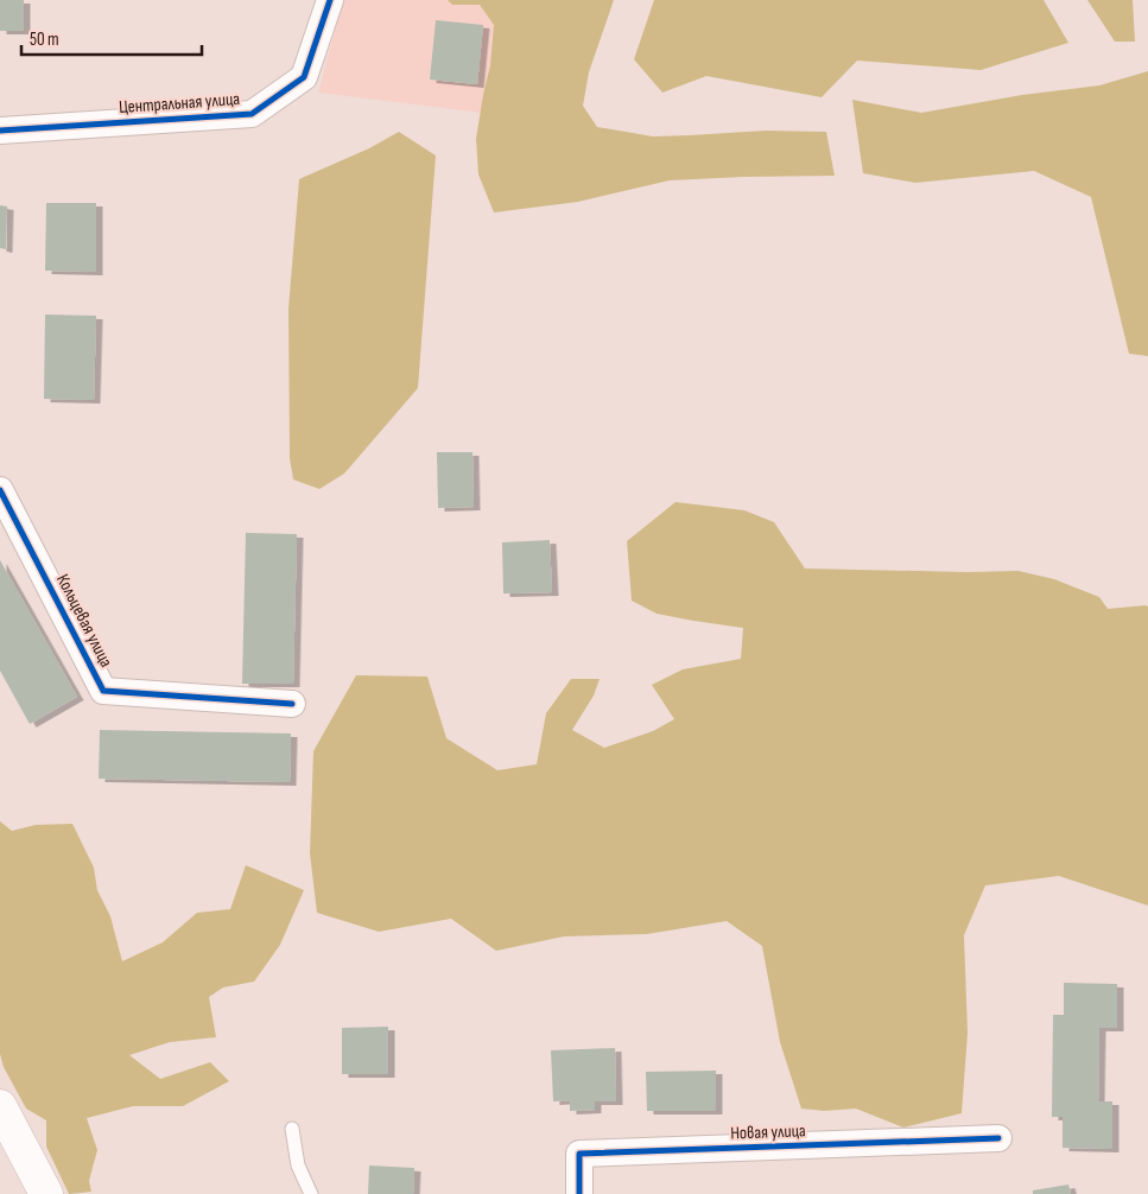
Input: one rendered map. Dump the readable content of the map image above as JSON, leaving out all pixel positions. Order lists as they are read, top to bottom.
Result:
{
  "streets": {
    "street": ["Центральная улица", "Кольцевая улица", "Новая улица"]
  },
  "scale_bar": "50 m"
}
